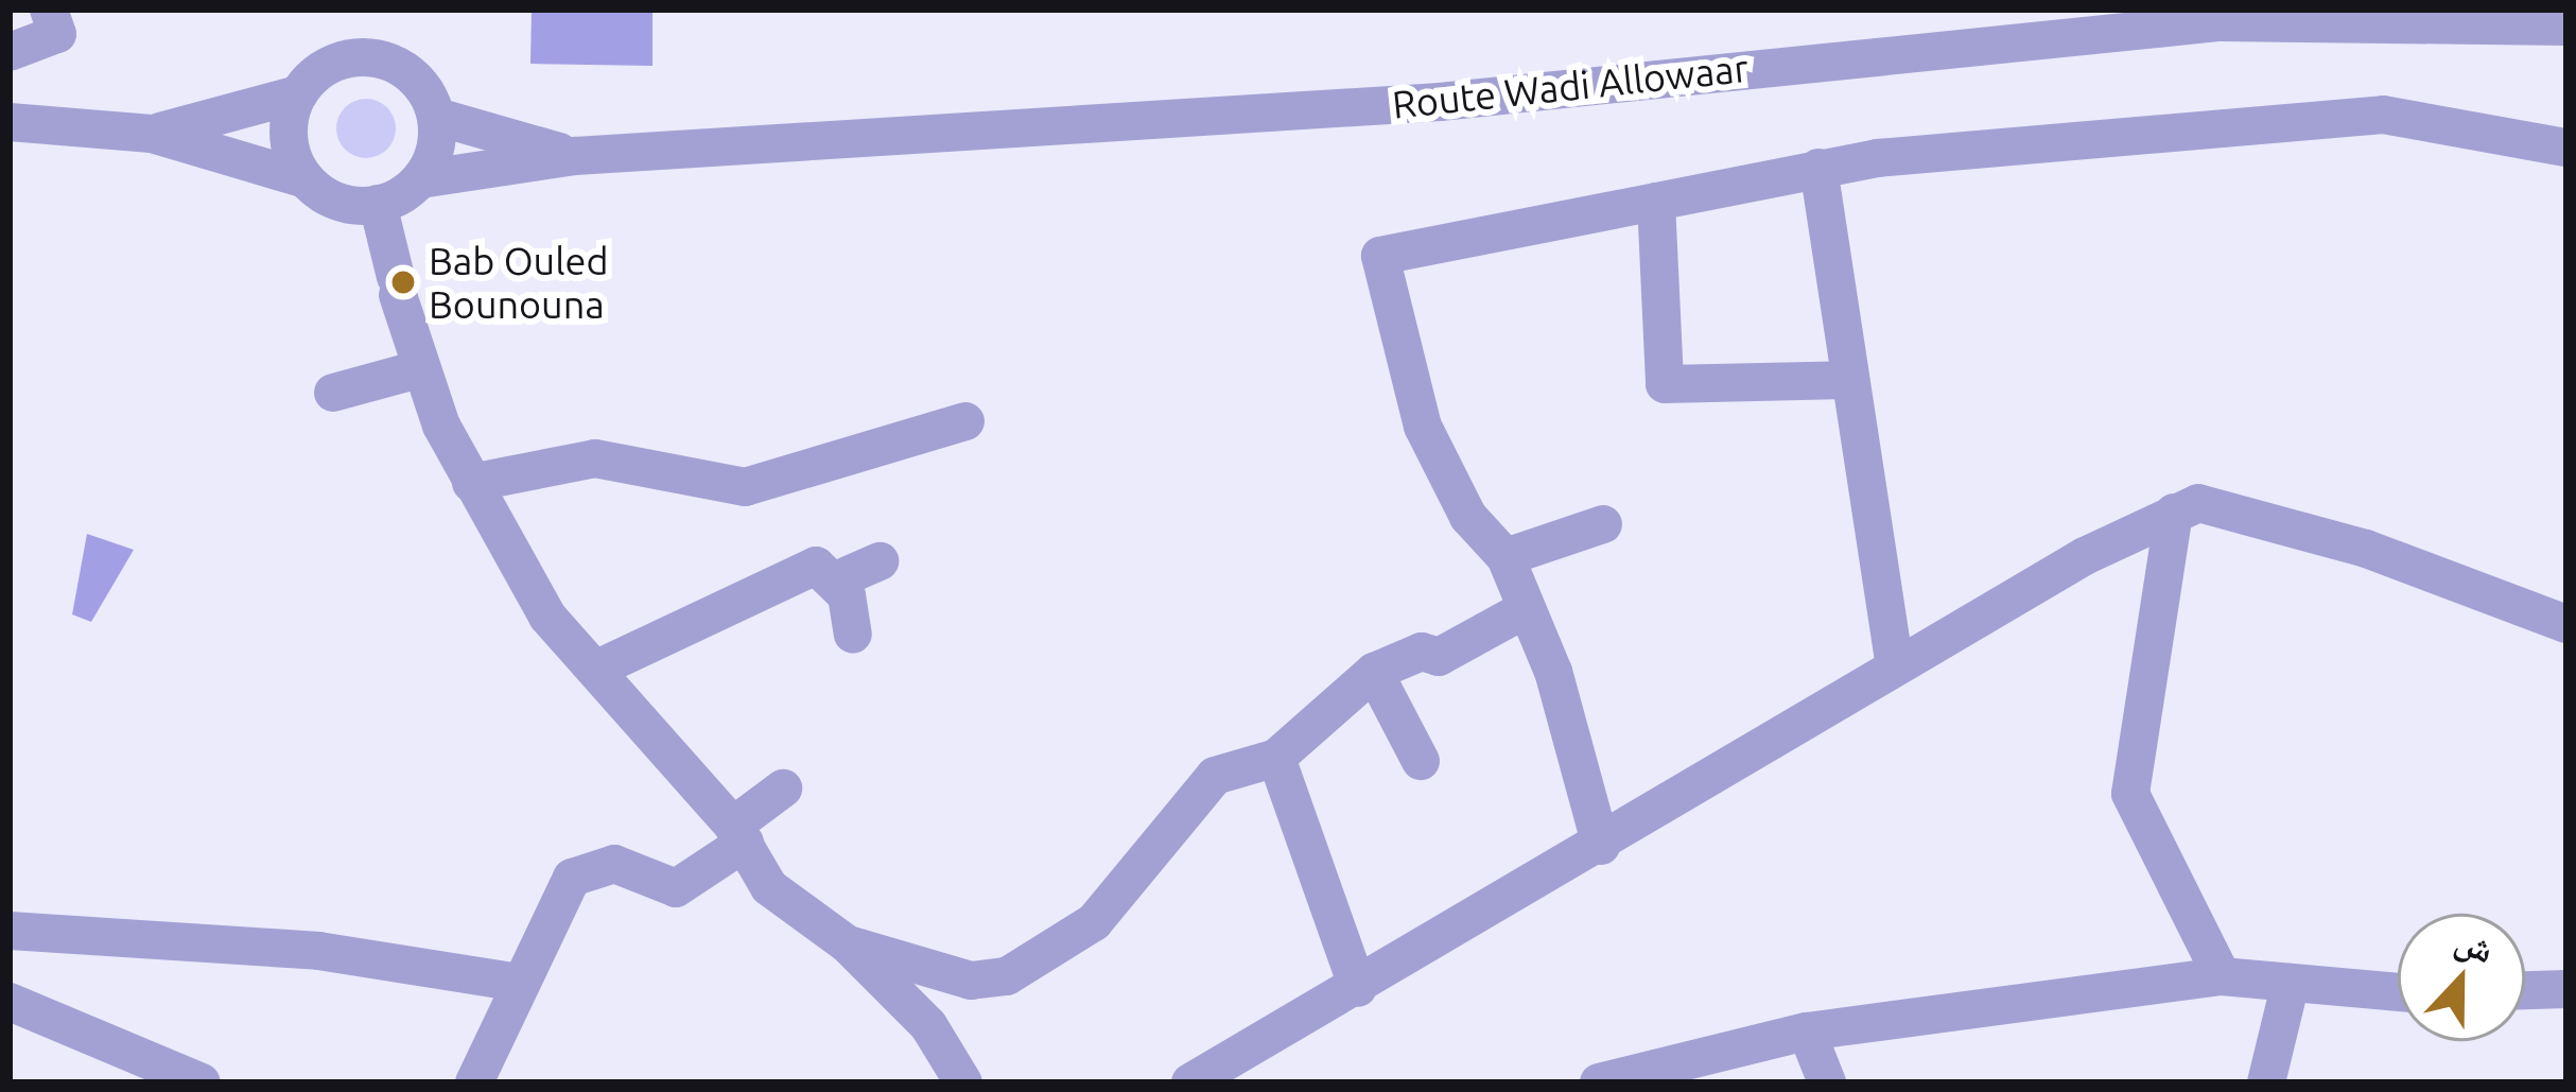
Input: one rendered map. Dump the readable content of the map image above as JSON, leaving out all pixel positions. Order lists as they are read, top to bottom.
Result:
{
  "streets": {
    "street": ["Route Wadi Allowaar"]
  },
  "places": ["Bab Ouled Bounouna"],
  "north": "top"
}
